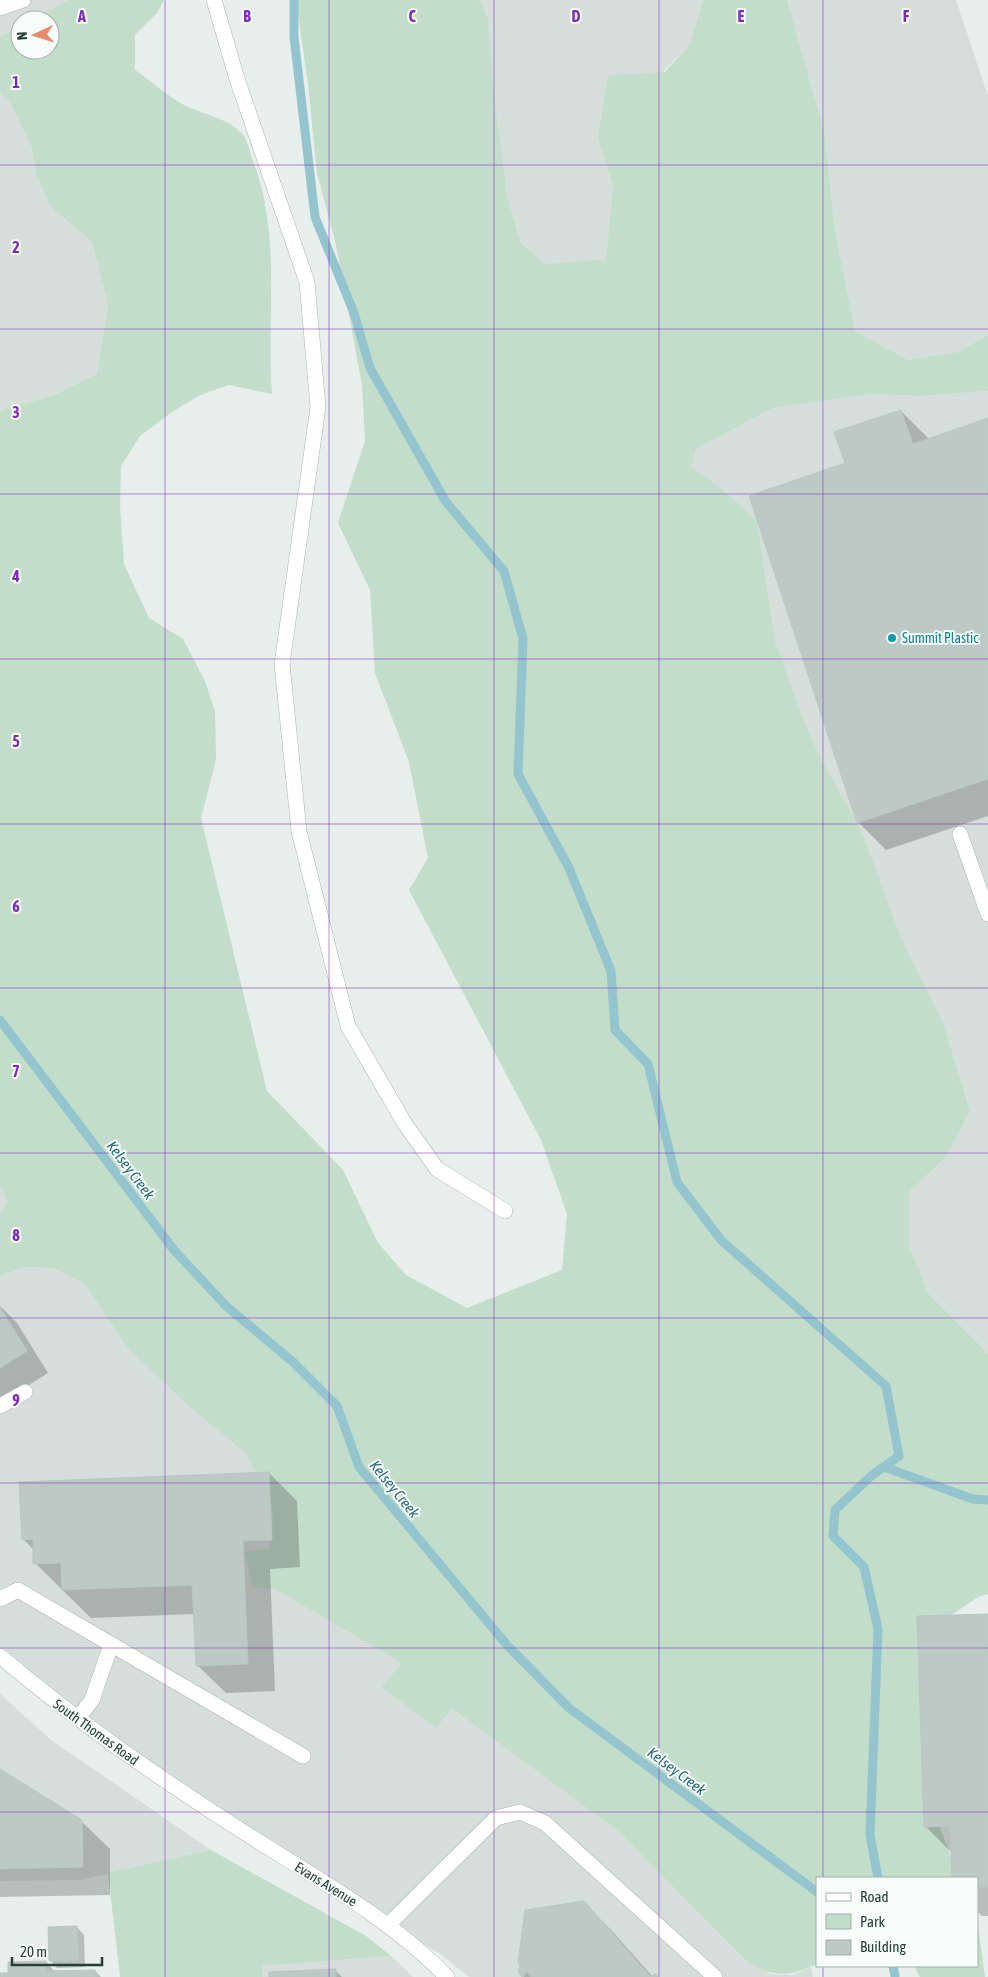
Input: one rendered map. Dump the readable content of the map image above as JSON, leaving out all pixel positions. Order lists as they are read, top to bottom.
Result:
{
  "streets": {
    "street": ["South Thomas Road", "Evans Avenue"]
  },
  "crossings": [
    ["South Thomas Road", "Evans Avenue"]
  ],
  "water": ["Kelsey Creek"],
  "places": ["Summit Plastic"],
  "legend": ["Road", "Park", "Building"],
  "scale_bar": "20 m",
  "north": "left",
  "grid": {
    "columns": [
      "A",
      "B",
      "C",
      "D",
      "E",
      "F"
    ],
    "rows": [
      "1",
      "2",
      "3",
      "4",
      "5",
      "6",
      "7",
      "8",
      "9"
    ]
  }
}
